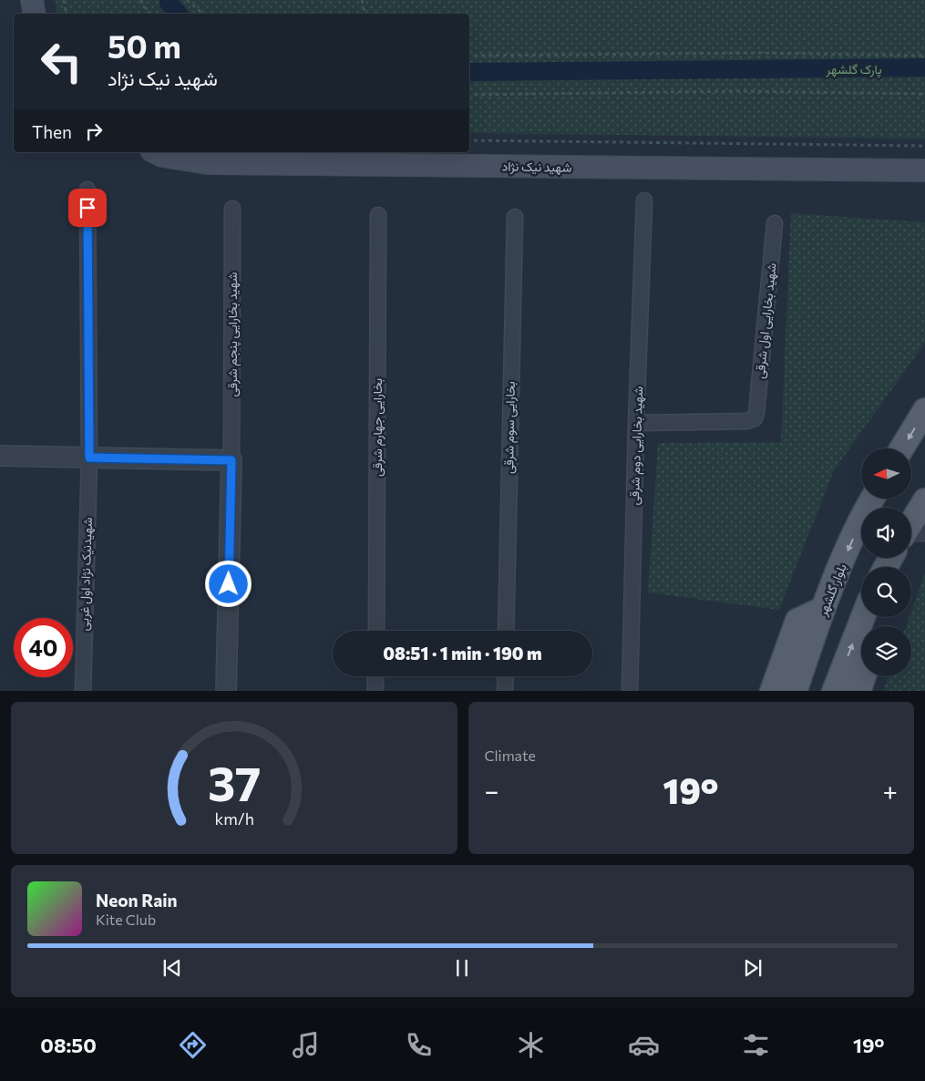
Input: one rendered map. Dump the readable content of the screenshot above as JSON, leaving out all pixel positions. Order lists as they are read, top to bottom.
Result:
{
  "streets": {
    "main road": ["شهید نیک نژاد", "بلوار گلشهر"],
    "street": [
      "شهید بخارایی اول شرقی",
      "شهید بخارایی پنجم شرقی",
      "بخارایی جهارم شرقی",
      "بخارایی سوم شرقی",
      "شهید بخارایی دوم شرقی",
      "شهیدنیک نژاد اول غربی"
    ]
  },
  "crossings": [
    ["شهید بخارایی اول شرقی", "شهید بخارایی دوم شرقی"]
  ],
  "one_way": ["بلوار گلشهر"],
  "parks": ["پارک گلشهر"],
  "north": "left",
  "page": {
    "turn": ["50 m", "شهید نیک نژاد"],
    "then": "Then",
    "limit": "40",
    "trip": "08:51 · 1 min · 190 m",
    "tile": "Climate",
    "heat": ["−", "19°", "+"],
    "song": ["Neon Rain", "Kite Club"],
    "tabs": ["08:50", "19°"],
    "gauge": ["37", "km/h"]
  }
}
